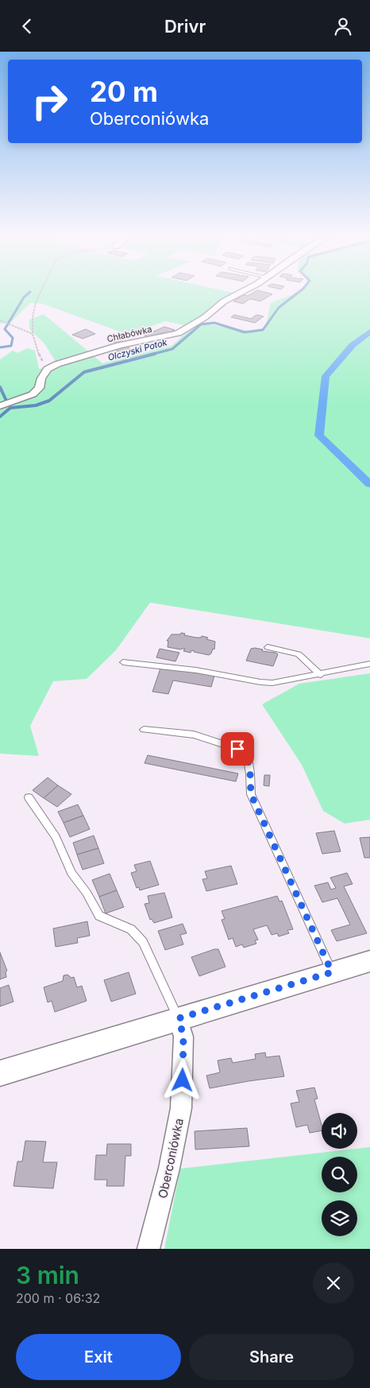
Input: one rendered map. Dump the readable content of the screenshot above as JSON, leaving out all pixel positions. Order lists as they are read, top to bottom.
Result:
{
  "streets": {
    "street": ["Chłabówka", "Oberconiówka"]
  },
  "water": ["Olczyski Potok"],
  "page": {
    "header": "Drivr",
    "turn": ["20 m", "Oberconiówka"],
    "heading": ["3 min", "200 m · 06:32"],
    "buttons": ["Exit", "Share"]
  }
}
